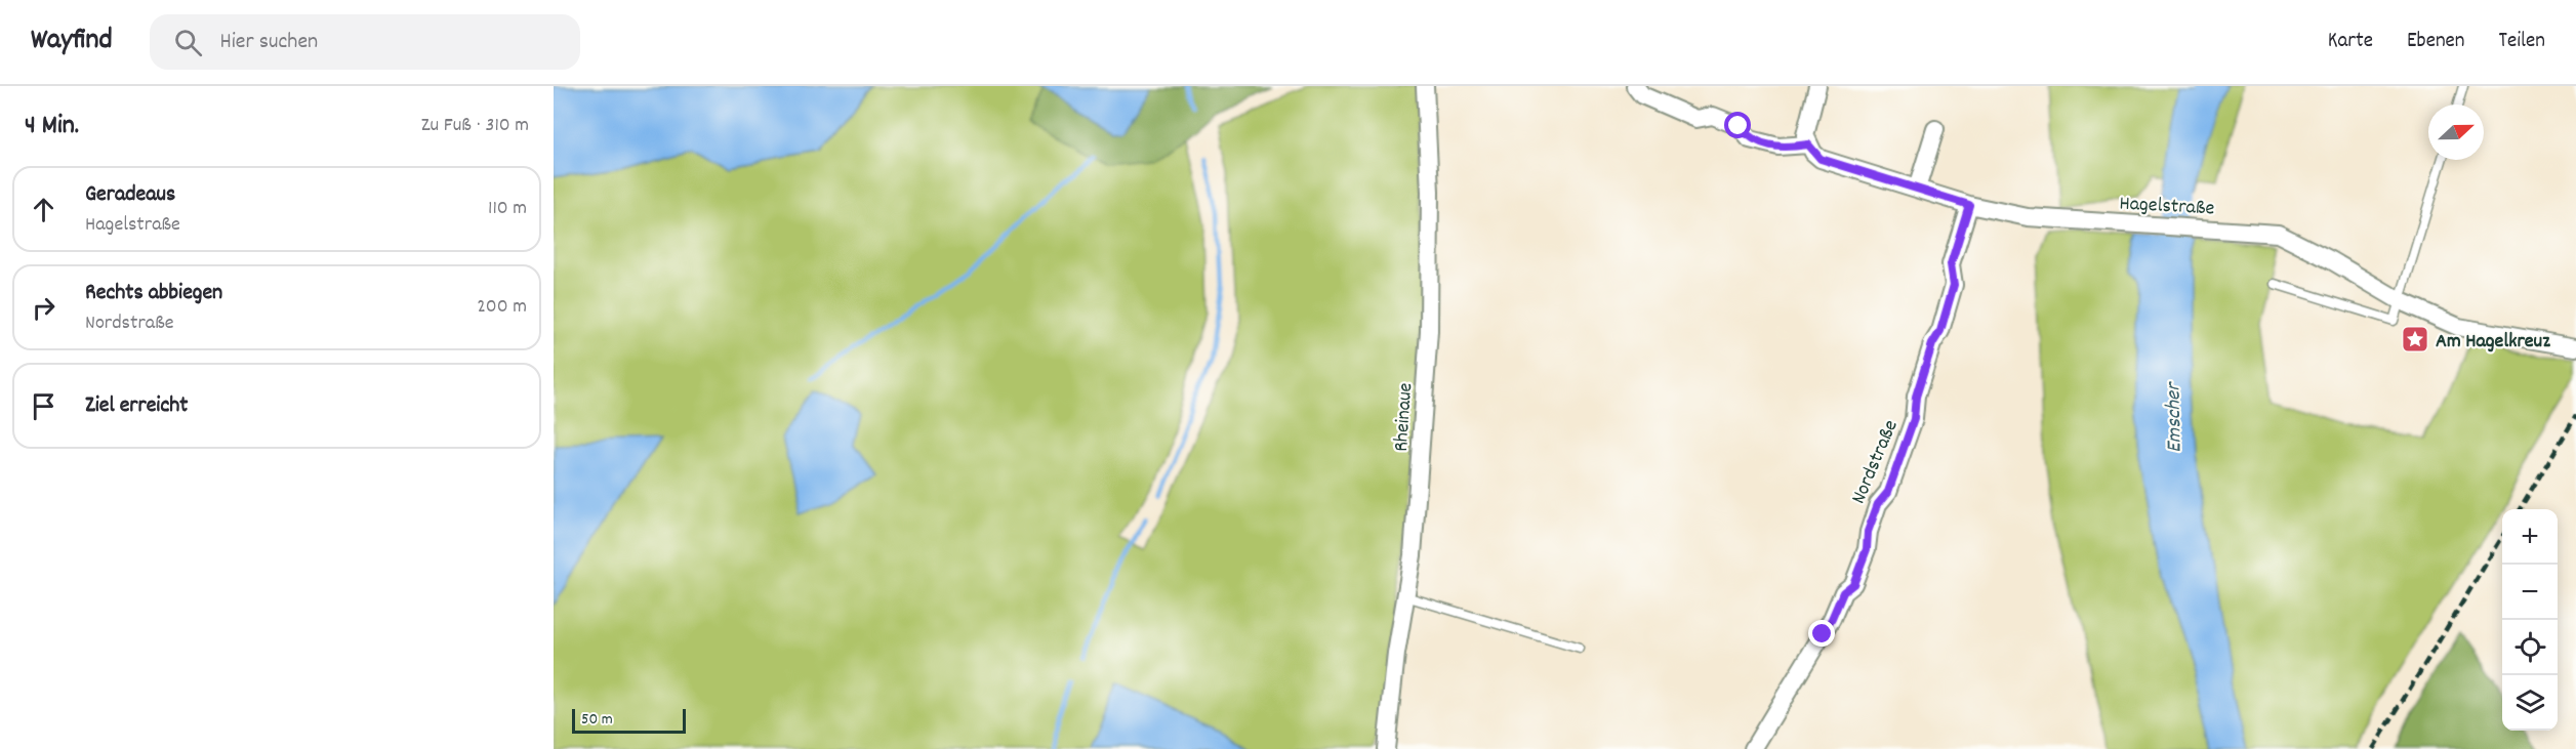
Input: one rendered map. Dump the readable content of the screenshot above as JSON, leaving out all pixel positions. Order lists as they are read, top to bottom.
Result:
{
  "streets": {
    "street": ["Hagelstraße", "Rheinaue", "Nordstraße"]
  },
  "crossings": [
    ["Hagelstraße", "Nordstraße"]
  ],
  "water": ["Emscher"],
  "places": {
    "place": ["Am Hagelkreuz"]
  },
  "scale_bar": "50 m",
  "north": "right",
  "page": {
    "header": "Wayfind",
    "search": "Hier suchen",
    "nav": ["Karte", "Ebenen", "Teilen"],
    "heading": ["4 Min.", "Zu Fuß · 310 m"],
    "list": [
      ["Geradeaus", "Hagelstraße", "110 m"],
      ["Rechts abbiegen", "Nordstraße", "200 m"],
      "Ziel erreicht"
    ],
    "map_buttons": ["+", "−"],
    "scale": "50 m"
  }
}
